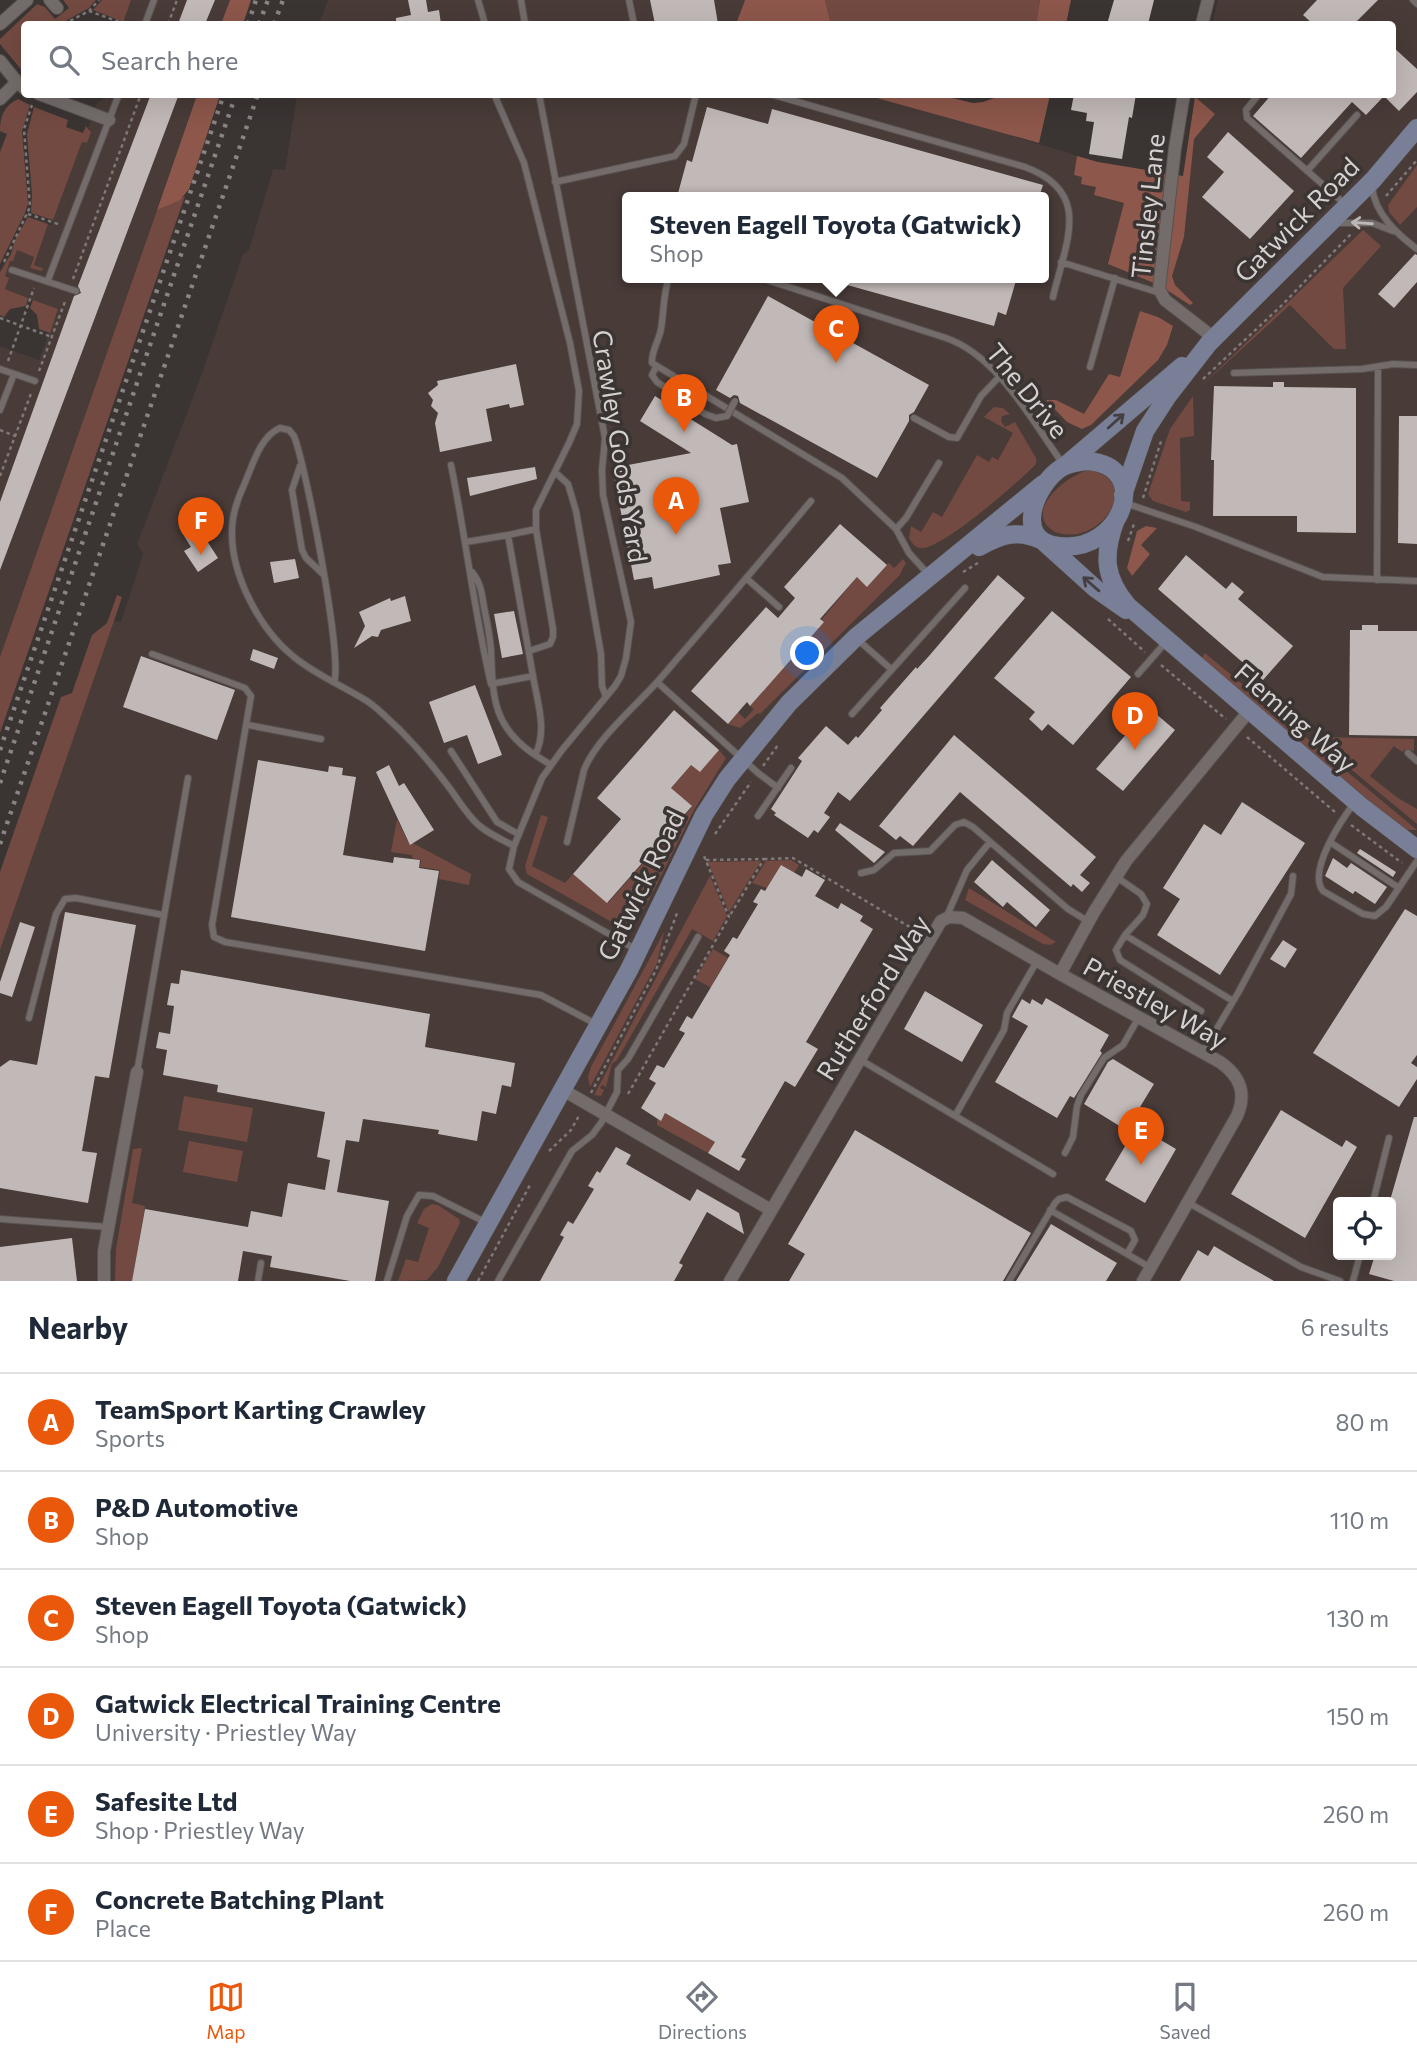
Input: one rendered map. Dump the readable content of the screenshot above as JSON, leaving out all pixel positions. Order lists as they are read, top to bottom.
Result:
{
  "streets": {
    "street": [
      "Tinsley Lane",
      "Gatwick Road",
      "Fleming Way",
      "Rutherford Way",
      "Priestley Way"
    ],
    "lane": ["The Drive", "Crawley Goods Yard"]
  },
  "crossings": [
    ["Tinsley Lane", "Gatwick Road"],
    ["Gatwick Road", "The Drive"],
    ["Gatwick Road", "Crawley Goods Yard"],
    ["Gatwick Road", "Fleming Way"],
    ["The Drive", "Fleming Way"],
    ["Fleming Way", "Priestley Way"],
    ["Rutherford Way", "Priestley Way"]
  ],
  "page": {
    "search": "Search here",
    "popup": ["Steven Eagell Toyota (Gatwick)", "Shop"],
    "pins": [
      "C",
      "B",
      "A",
      "F",
      "D",
      "E"
    ],
    "heading": ["Nearby", "6 results"],
    "list": [
      {
        "mark": "A",
        "name": "TeamSport Karting Crawley",
        "note": "Sports",
        "value": "80 m"
      },
      {
        "mark": "B",
        "name": "P&D Automotive",
        "note": "Shop",
        "value": "110 m"
      },
      {
        "mark": "C",
        "name": "Steven Eagell Toyota (Gatwick)",
        "note": "Shop",
        "value": "130 m"
      },
      {
        "mark": "D",
        "name": "Gatwick Electrical Training Centre",
        "note": "University · Priestley Way",
        "value": "150 m"
      },
      {
        "mark": "E",
        "name": "Safesite Ltd",
        "note": "Shop · Priestley Way",
        "value": "260 m"
      },
      {
        "mark": "F",
        "name": "Concrete Batching Plant",
        "note": "Place",
        "value": "260 m"
      }
    ],
    "nav": ["Map", "Directions", "Saved"]
  }
}
